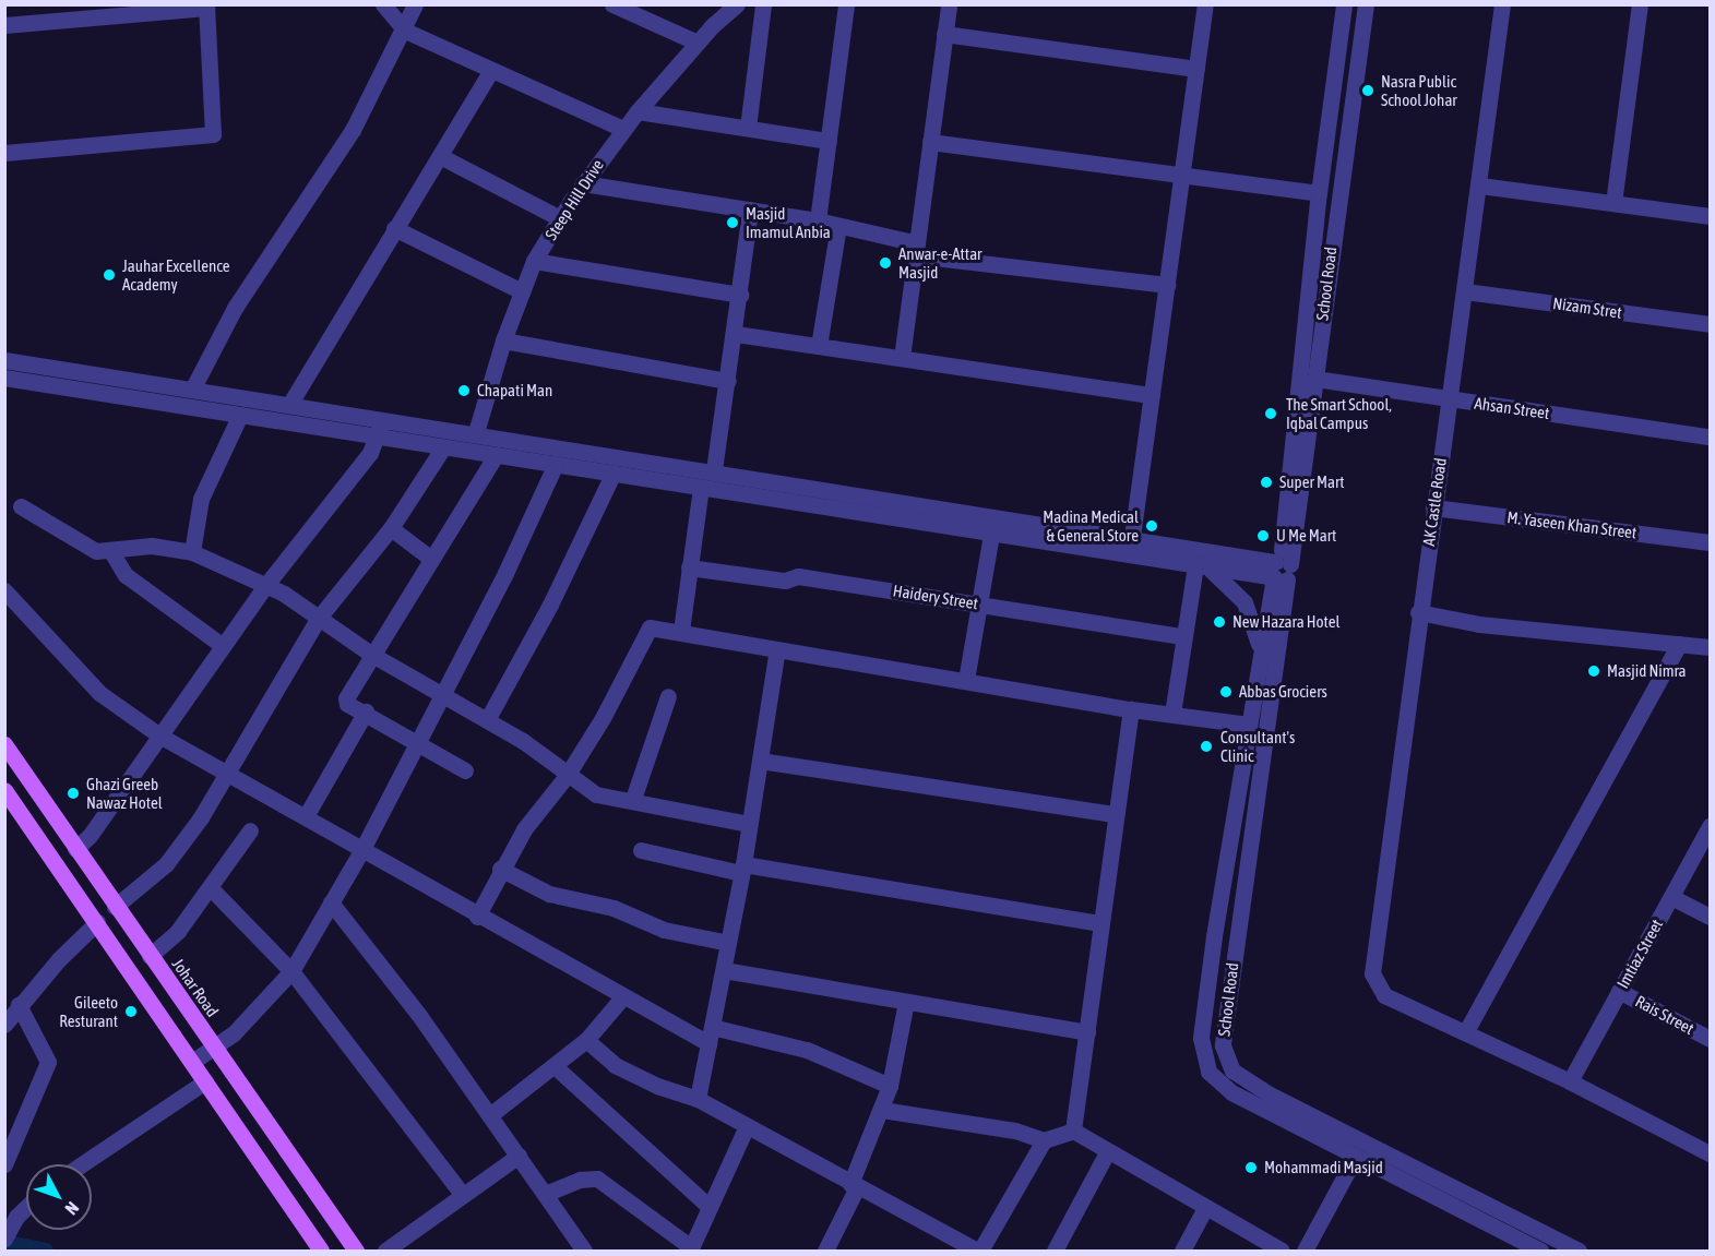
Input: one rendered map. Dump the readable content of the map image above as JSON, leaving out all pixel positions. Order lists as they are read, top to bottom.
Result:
{
  "streets": {
    "main road": ["Johar Road"],
    "street": [
      "Steep Hill Drive",
      "School Road",
      "Nizam Stret",
      "Ahsan Street",
      "AK Castle Road",
      "M. Yaseen Khan Street",
      "Haidery Street",
      "Imtiaz Street",
      "Rais Street"
    ]
  },
  "crossings": [
    ["School Road", "Ahsan Street"],
    ["Nizam Stret", "AK Castle Road"],
    ["Ahsan Street", "AK Castle Road"],
    ["AK Castle Road", "M. Yaseen Khan Street"],
    ["Imtiaz Street", "Rais Street"]
  ],
  "places": [
    "Nasra Public School Johar",
    "Masjid Imamul Anbia",
    "Anwar-e-Attar Masjid",
    "Jauhar Excellence Academy",
    "Chapati Man",
    "The Smart School, Iqbal Campus",
    "Super Mart",
    "Madina Medical & General Store",
    "U Me Mart",
    "New Hazara Hotel",
    "Masjid Nimra",
    "Abbas Grociers",
    "Consultant's Clinic",
    "Ghazi Greeb Nawaz Hotel",
    "Gileeto Resturant",
    "Mohammadi Masjid"
  ],
  "north": "bottom right"
}
